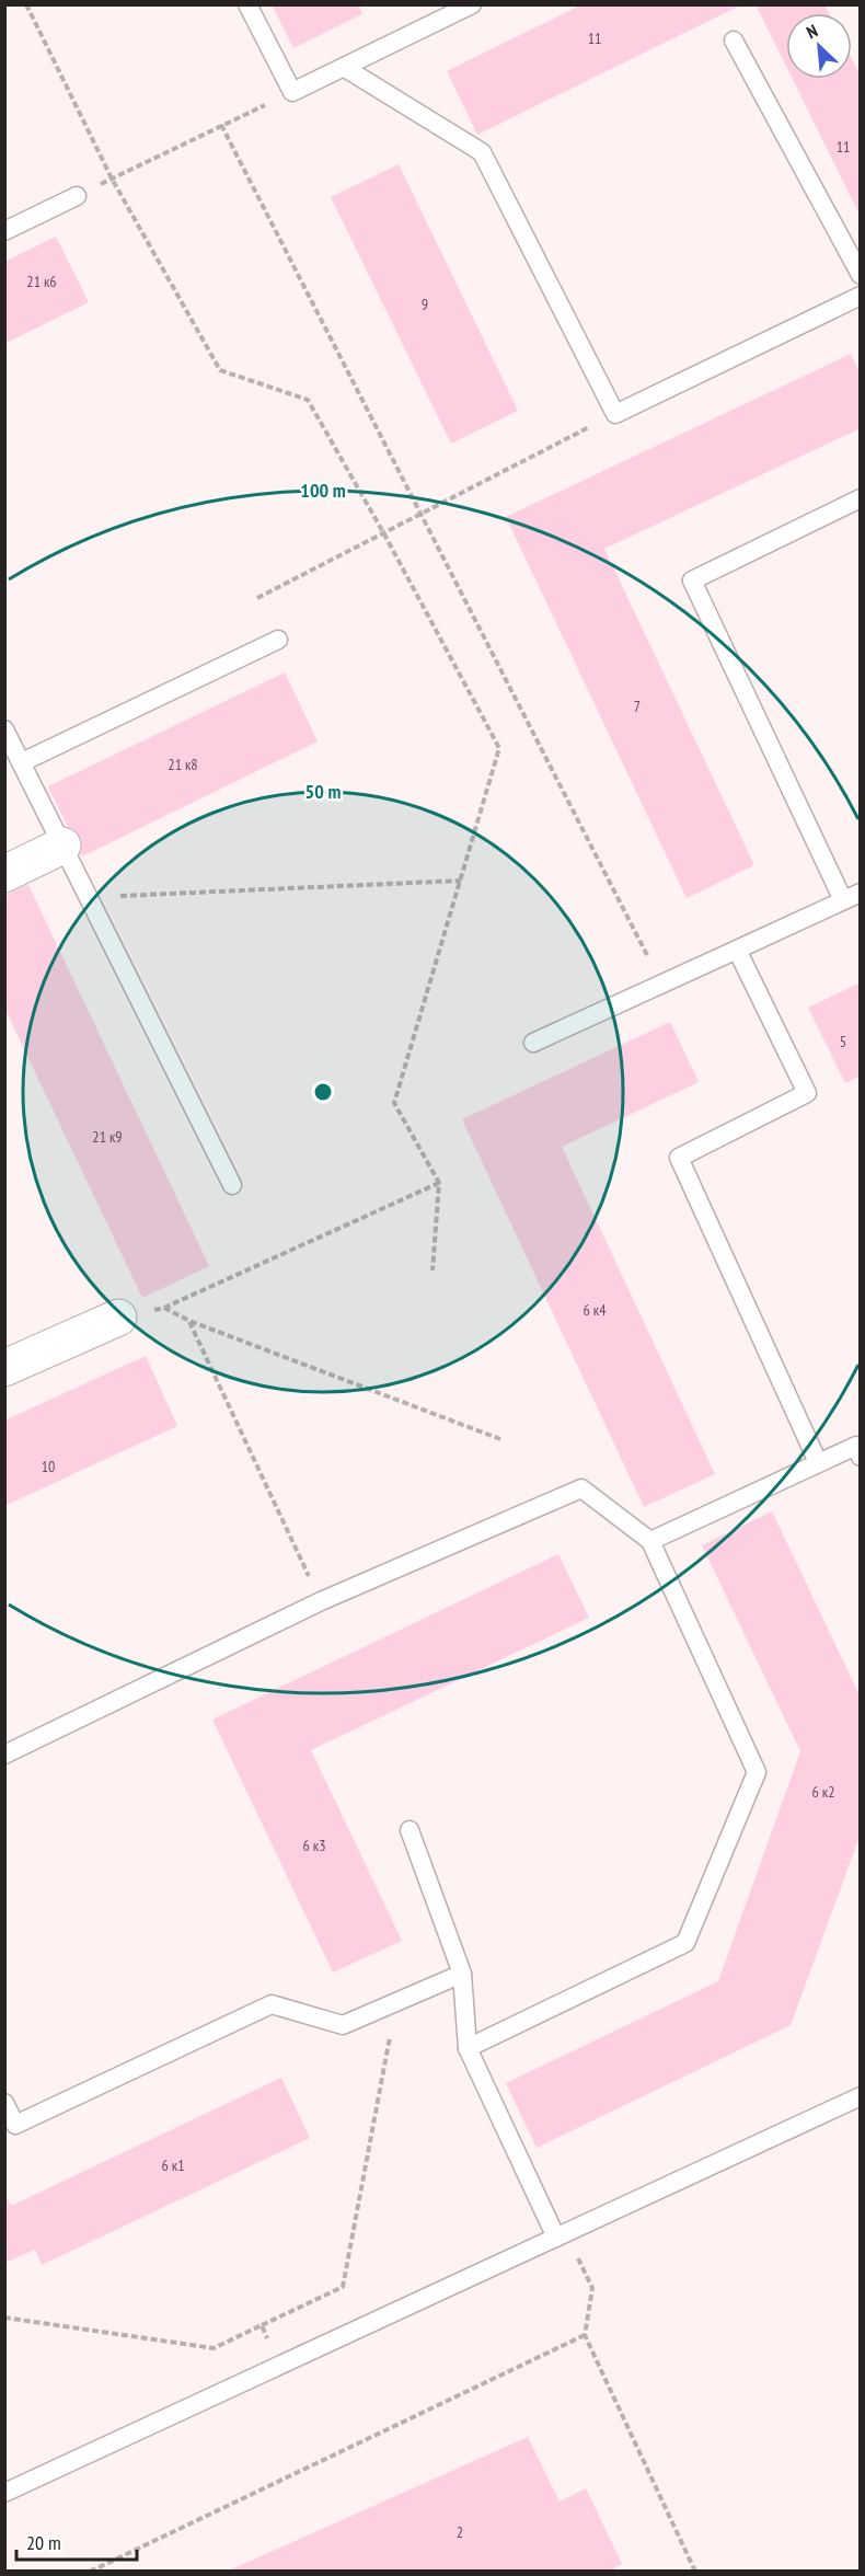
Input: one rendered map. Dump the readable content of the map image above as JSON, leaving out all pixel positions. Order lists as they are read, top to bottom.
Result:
{
  "house_numbers": [
    "11",
    "11",
    "21 к6",
    "9",
    "7",
    "21 к8",
    "5",
    "21 к9",
    "6 к4",
    "10",
    "6 к2",
    "6 к3",
    "6 к1",
    "2"
  ],
  "scale_bar": "20 m",
  "north": "top left",
  "rings": ["100 m", "50 m"]
}
